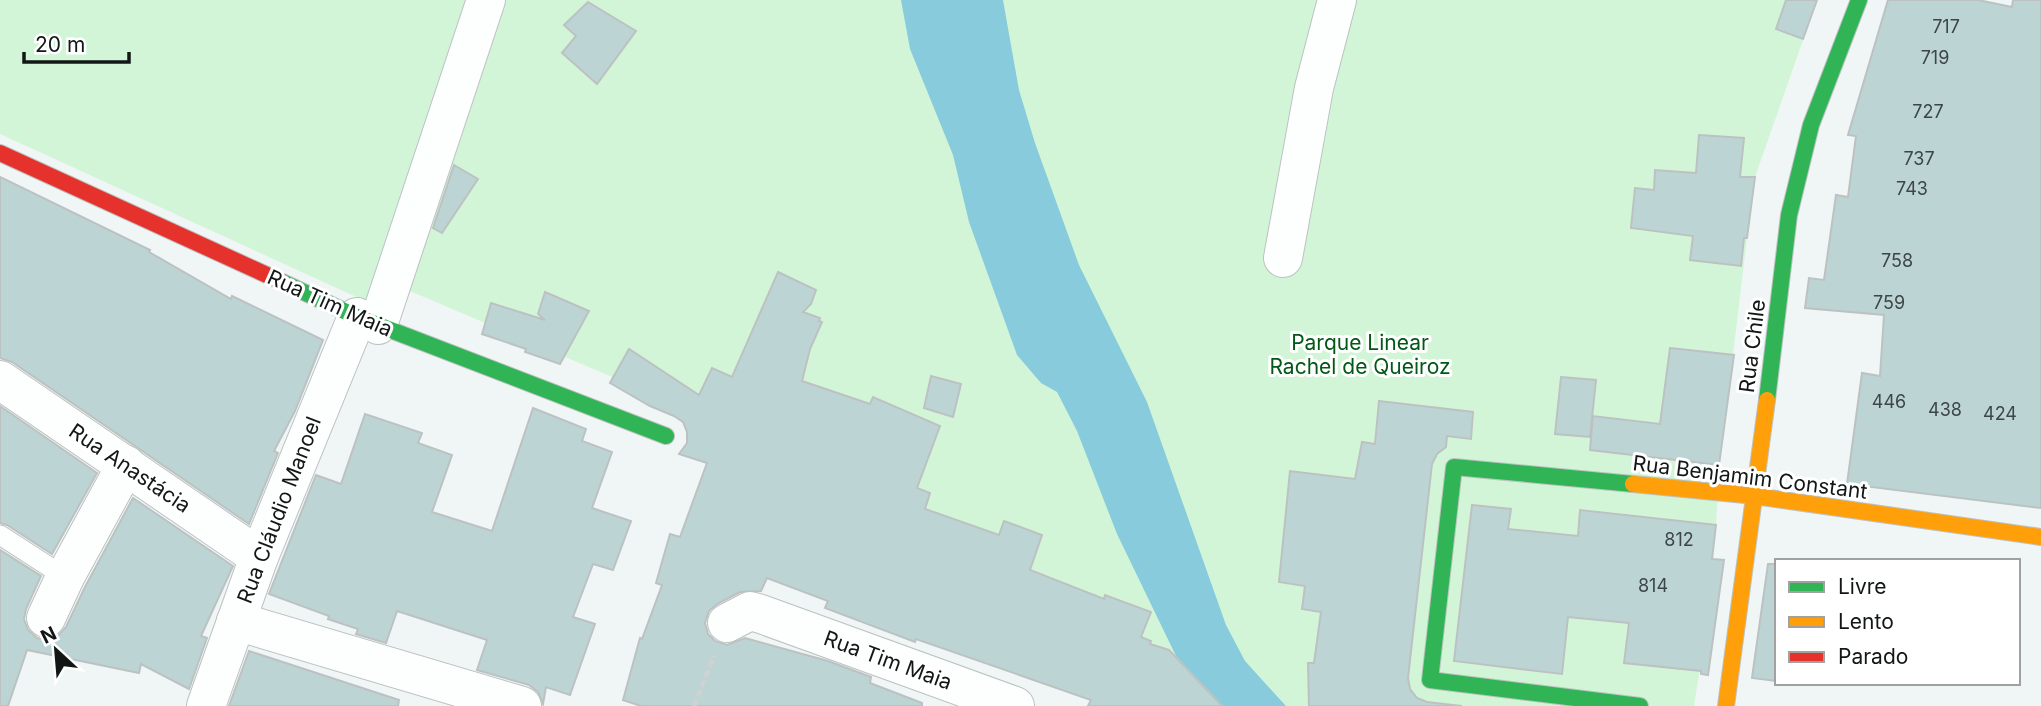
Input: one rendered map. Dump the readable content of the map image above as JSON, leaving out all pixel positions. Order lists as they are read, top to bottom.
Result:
{
  "streets": {
    "street": [
      "Rua Tim Maia",
      "Rua Chile",
      "Rua Anastácia",
      "Rua Benjamim Constant",
      "Rua Cláudio Manoel"
    ]
  },
  "crossings": [
    ["Rua Tim Maia", "Rua Cláudio Manoel"],
    ["Rua Chile", "Rua Benjamim Constant"],
    ["Rua Anastácia", "Rua Cláudio Manoel"]
  ],
  "parks": ["Parque Linear Rachel de Queiroz"],
  "house_numbers": [
    "717",
    "719",
    "727",
    "737",
    "743",
    "758",
    "759",
    "446",
    "438",
    "424",
    "812",
    "814"
  ],
  "legend": ["Livre", "Lento", "Parado"],
  "scale_bar": "20 m",
  "north": "top left"
}
